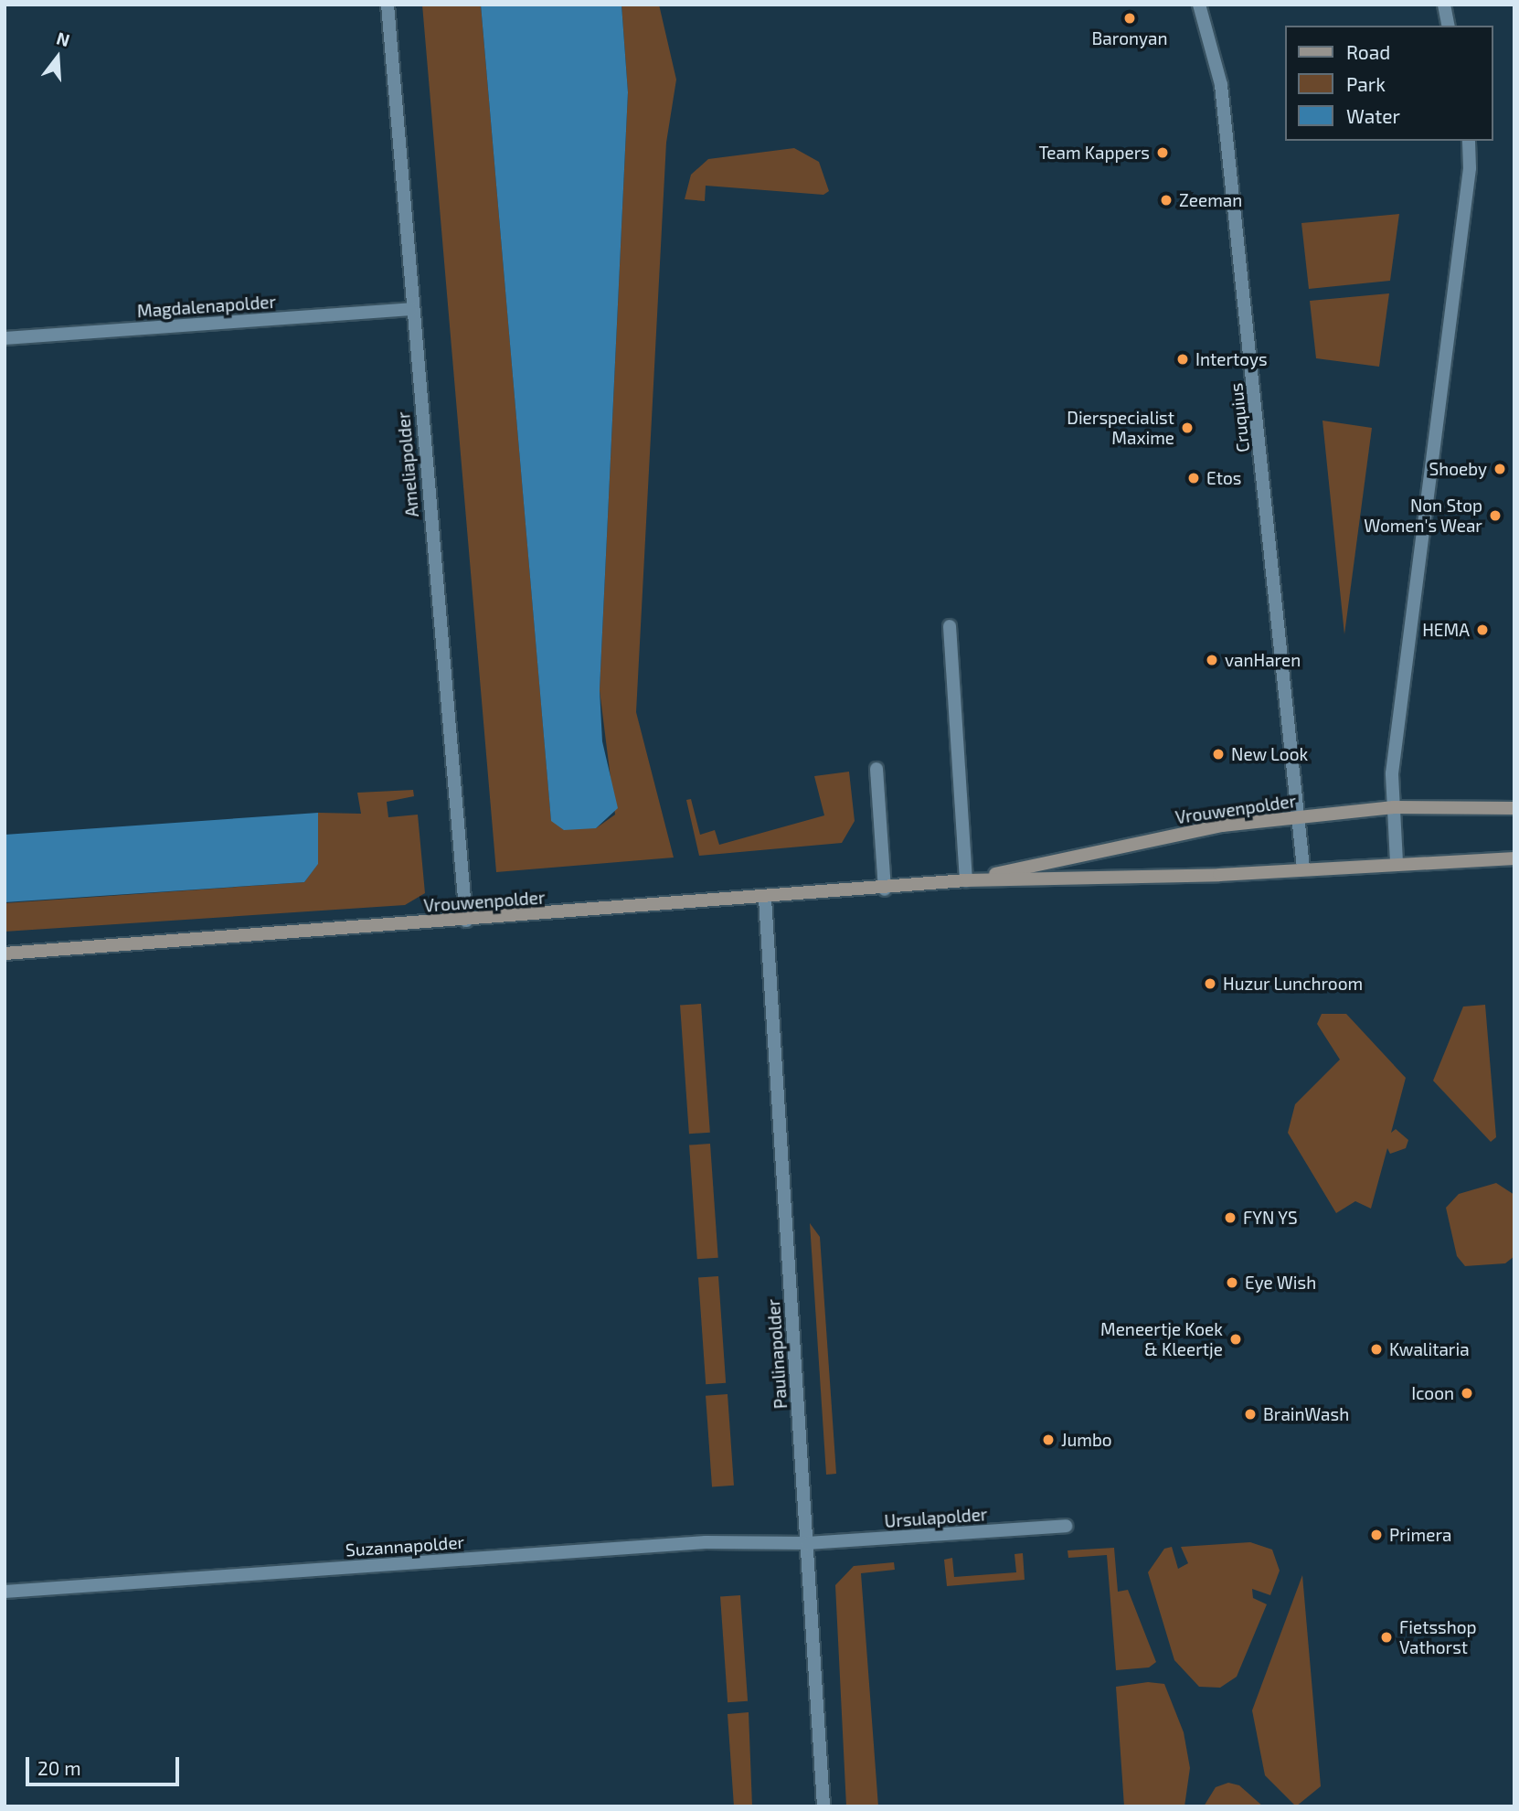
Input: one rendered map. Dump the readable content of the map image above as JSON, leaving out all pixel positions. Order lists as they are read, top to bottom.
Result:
{
  "streets": {
    "street": [
      "Magdalenapolder",
      "Cruquius",
      "Ameliapolder",
      "Vrouwenpolder",
      "Paulinapolder",
      "Ursulapolder",
      "Suzannapolder"
    ]
  },
  "crossings": [
    ["Magdalenapolder", "Ameliapolder"],
    ["Cruquius", "Vrouwenpolder"],
    ["Ameliapolder", "Vrouwenpolder"],
    ["Vrouwenpolder", "Paulinapolder"],
    ["Paulinapolder", "Ursulapolder"],
    ["Paulinapolder", "Suzannapolder"],
    ["Ursulapolder", "Suzannapolder"]
  ],
  "places": [
    "Baronyan",
    "Team Kappers",
    "Zeeman",
    "Intertoys",
    "Dierspecialist Maxime",
    "Shoeby",
    "Etos",
    "Non Stop Women's Wear",
    "HEMA",
    "vanHaren",
    "New Look",
    "Huzur Lunchroom",
    "FYN YS",
    "Eye Wish",
    "Meneertje Koek & Kleertje",
    "Kwalitaria",
    "Icoon",
    "BrainWash",
    "Jumbo",
    "Primera",
    "Fietsshop Vathorst"
  ],
  "legend": ["Road", "Park", "Water"],
  "scale_bar": "20 m",
  "north": "top"
}
